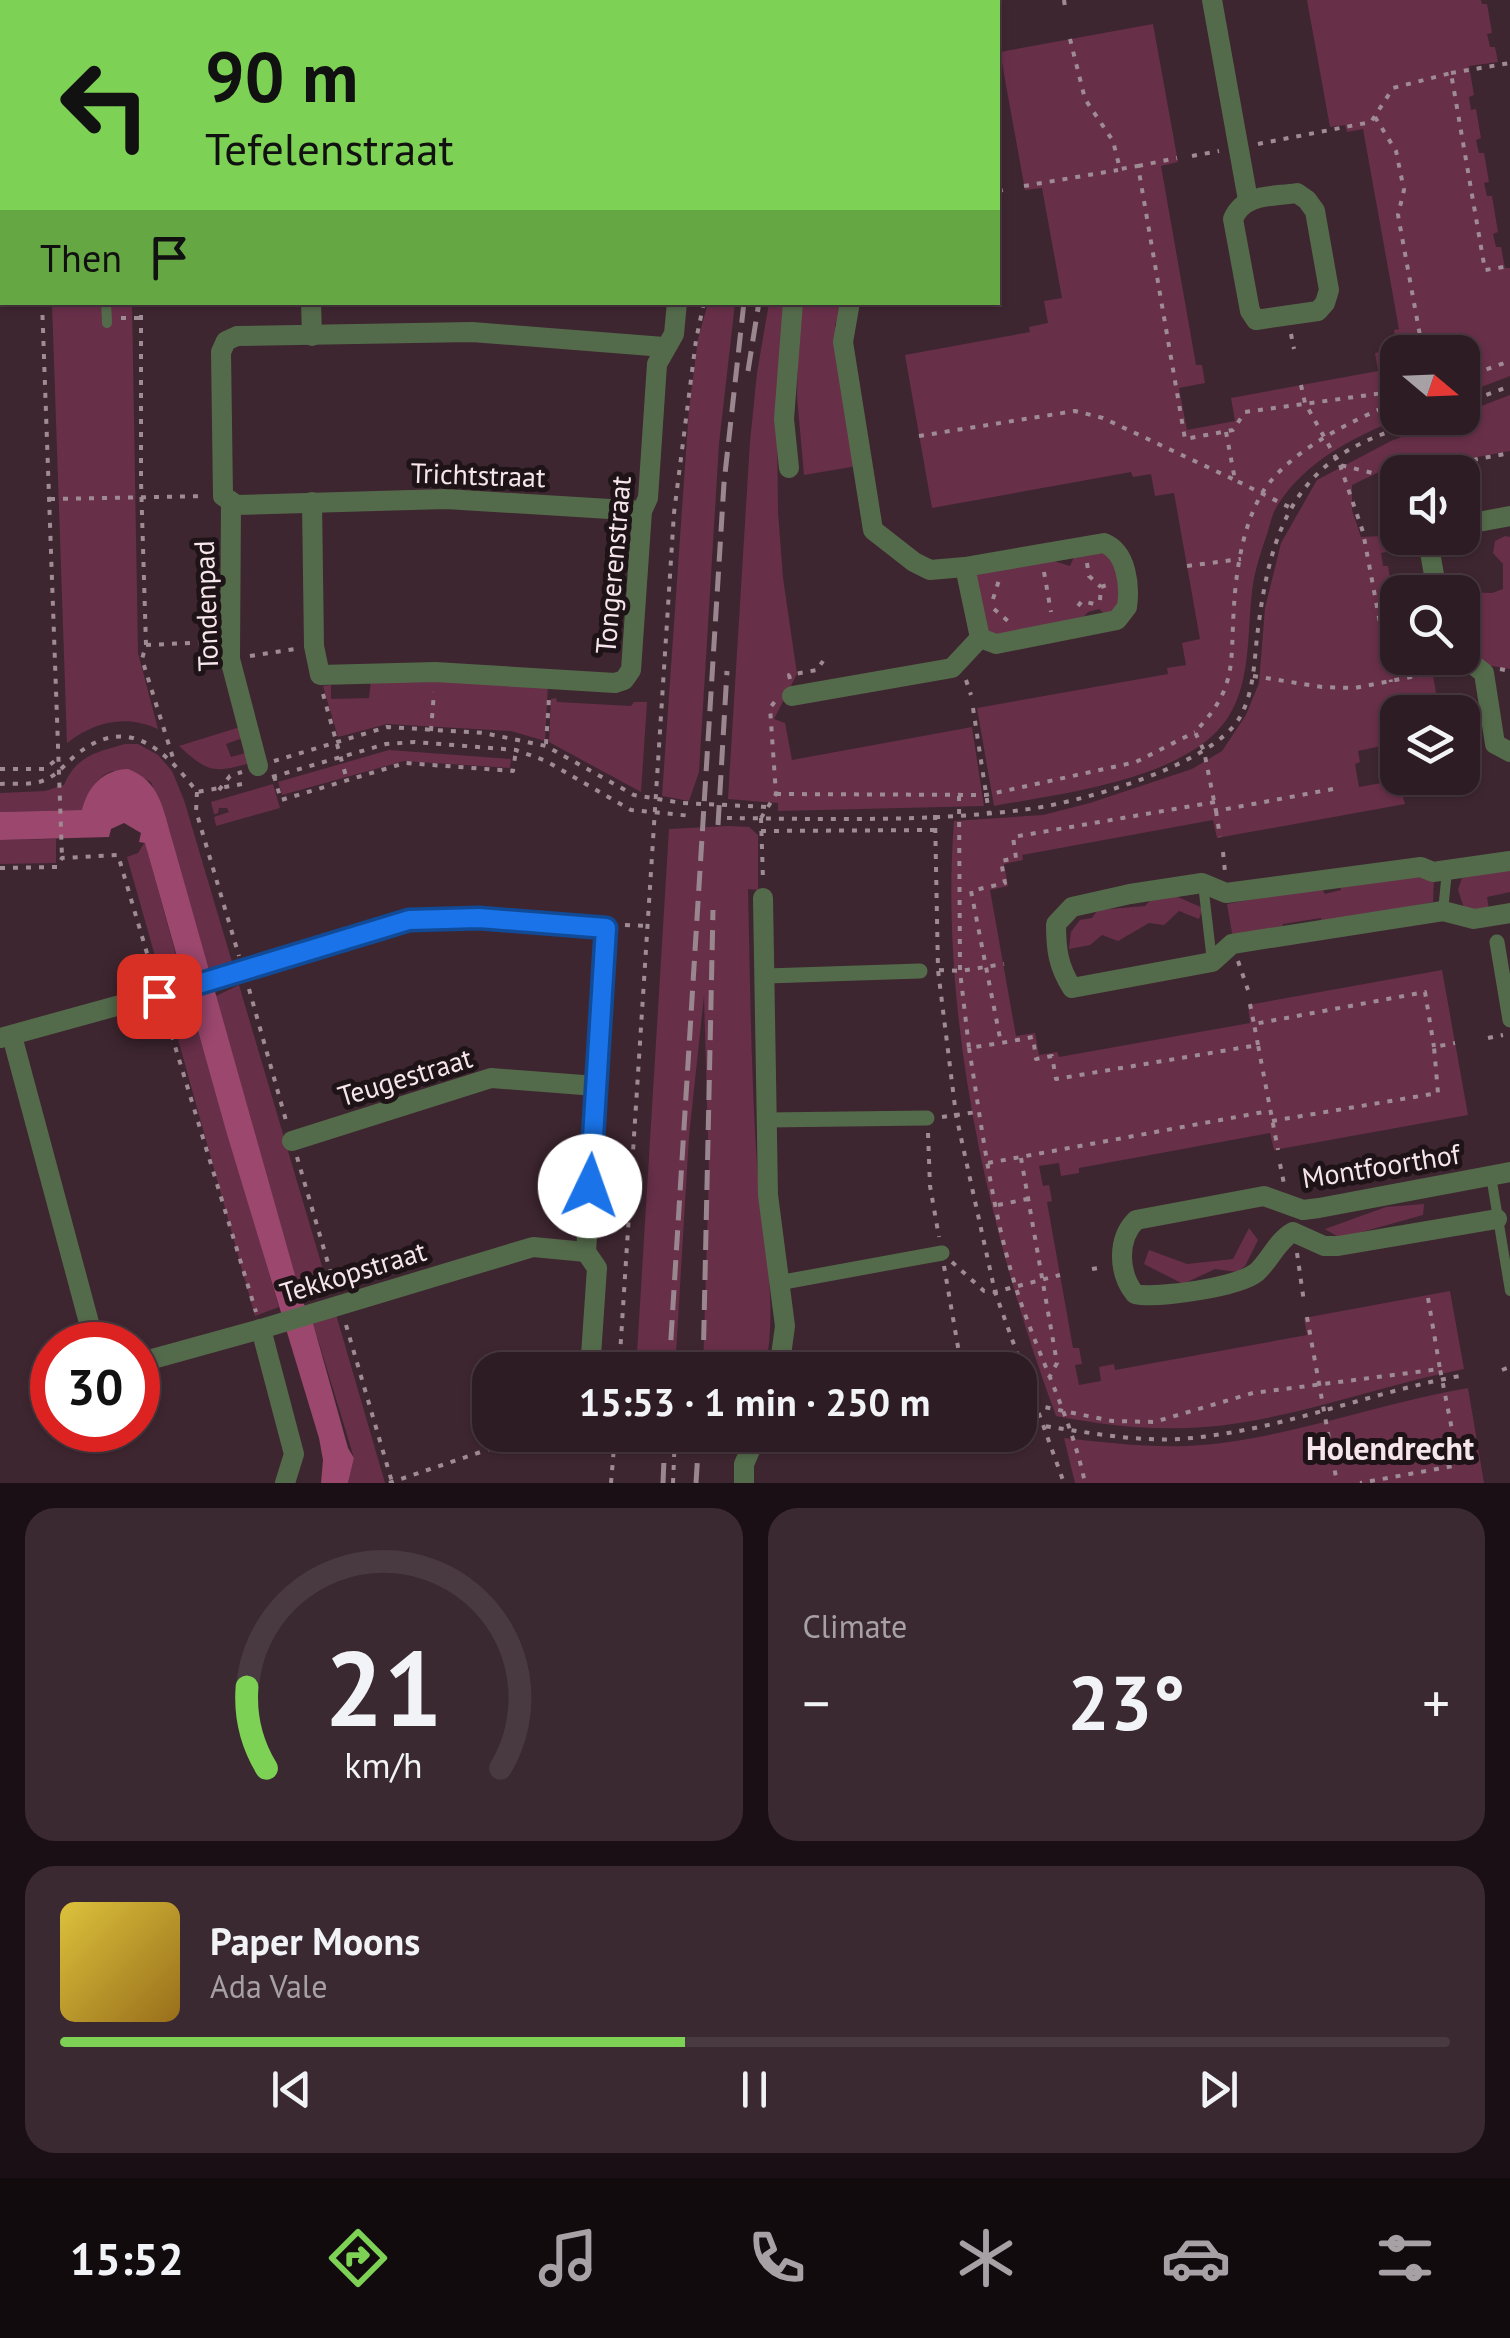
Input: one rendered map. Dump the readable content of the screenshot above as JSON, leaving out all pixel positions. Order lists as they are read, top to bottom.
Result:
{
  "streets": {
    "street": [
      "Trichtstraat",
      "Tongerenstraat",
      "Tondenpad",
      "Teugestraat",
      "Montfoorthof",
      "Tekkopstraat"
    ]
  },
  "crossings": [
    ["Trichtstraat", "Tongerenstraat"],
    ["Trichtstraat", "Tondenpad"]
  ],
  "districts": ["Holendrecht"],
  "north": "right",
  "page": {
    "turn": ["90 m", "Tefelenstraat"],
    "then": "Then",
    "limit": "30",
    "trip": "15:53 · 1 min · 250 m",
    "tile": "Climate",
    "heat": ["−", "23°", "+"],
    "song": ["Paper Moons", "Ada Vale"],
    "tabs": "15:52",
    "gauge": ["21", "km/h"]
  }
}
